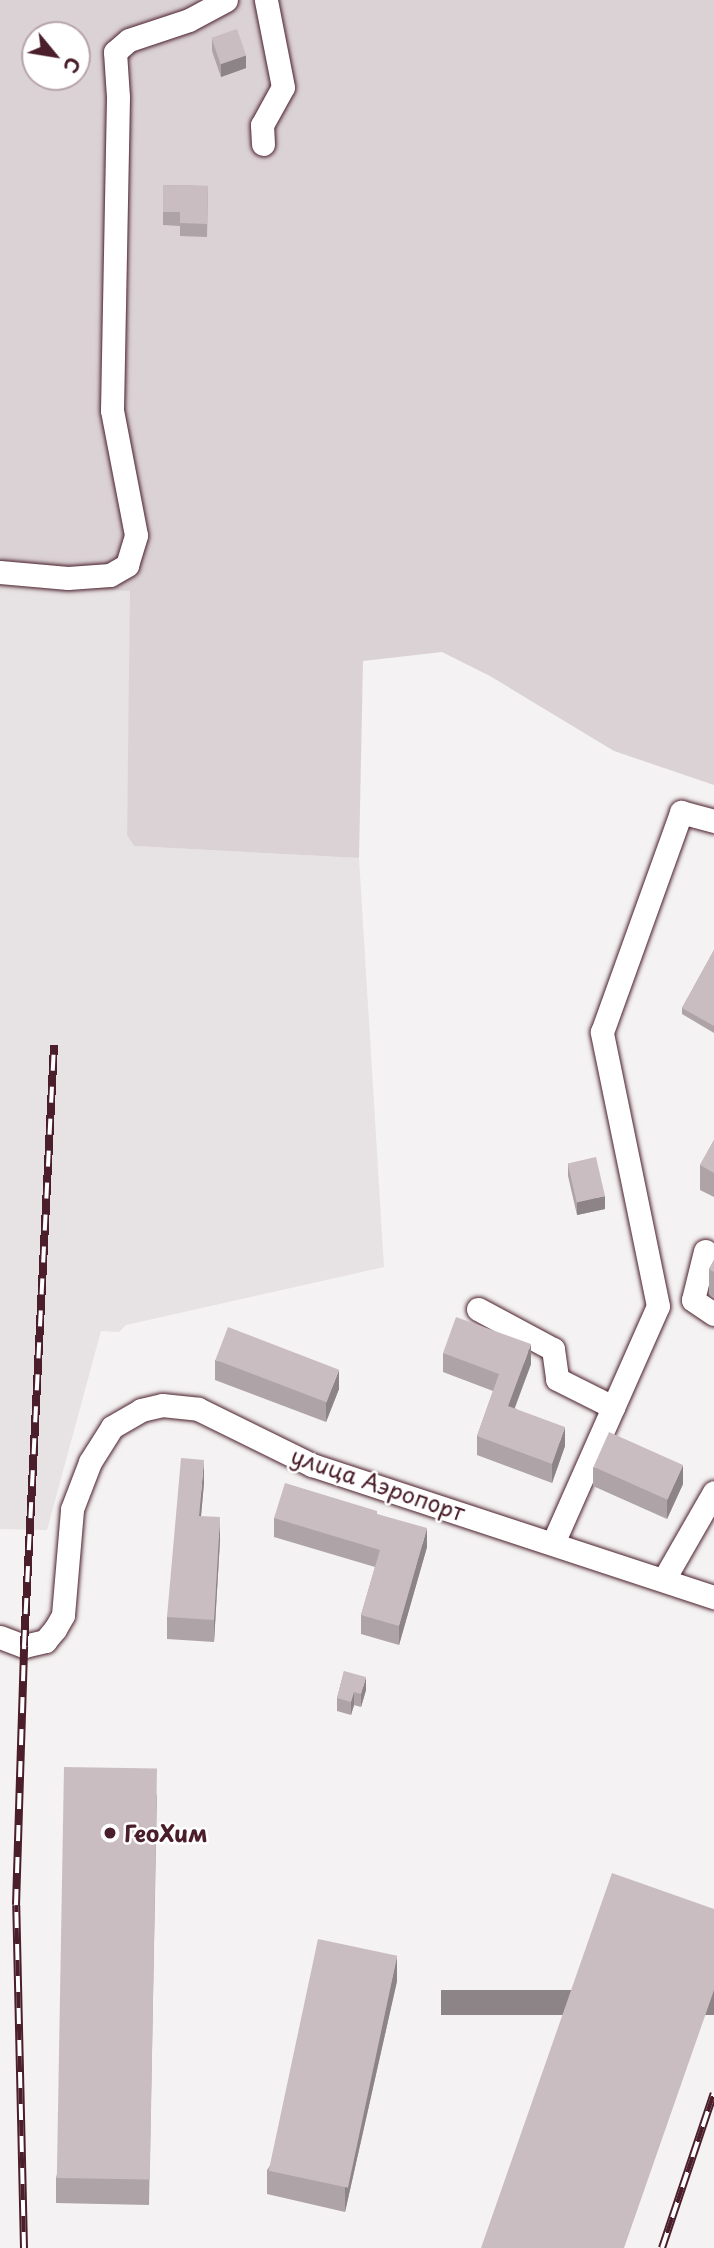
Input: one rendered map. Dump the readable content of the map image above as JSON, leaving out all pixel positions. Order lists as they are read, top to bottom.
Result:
{
  "streets": {
    "street": ["улица Аэропорт"]
  },
  "places": ["ГеоХим"],
  "north": "bottom right"
}
